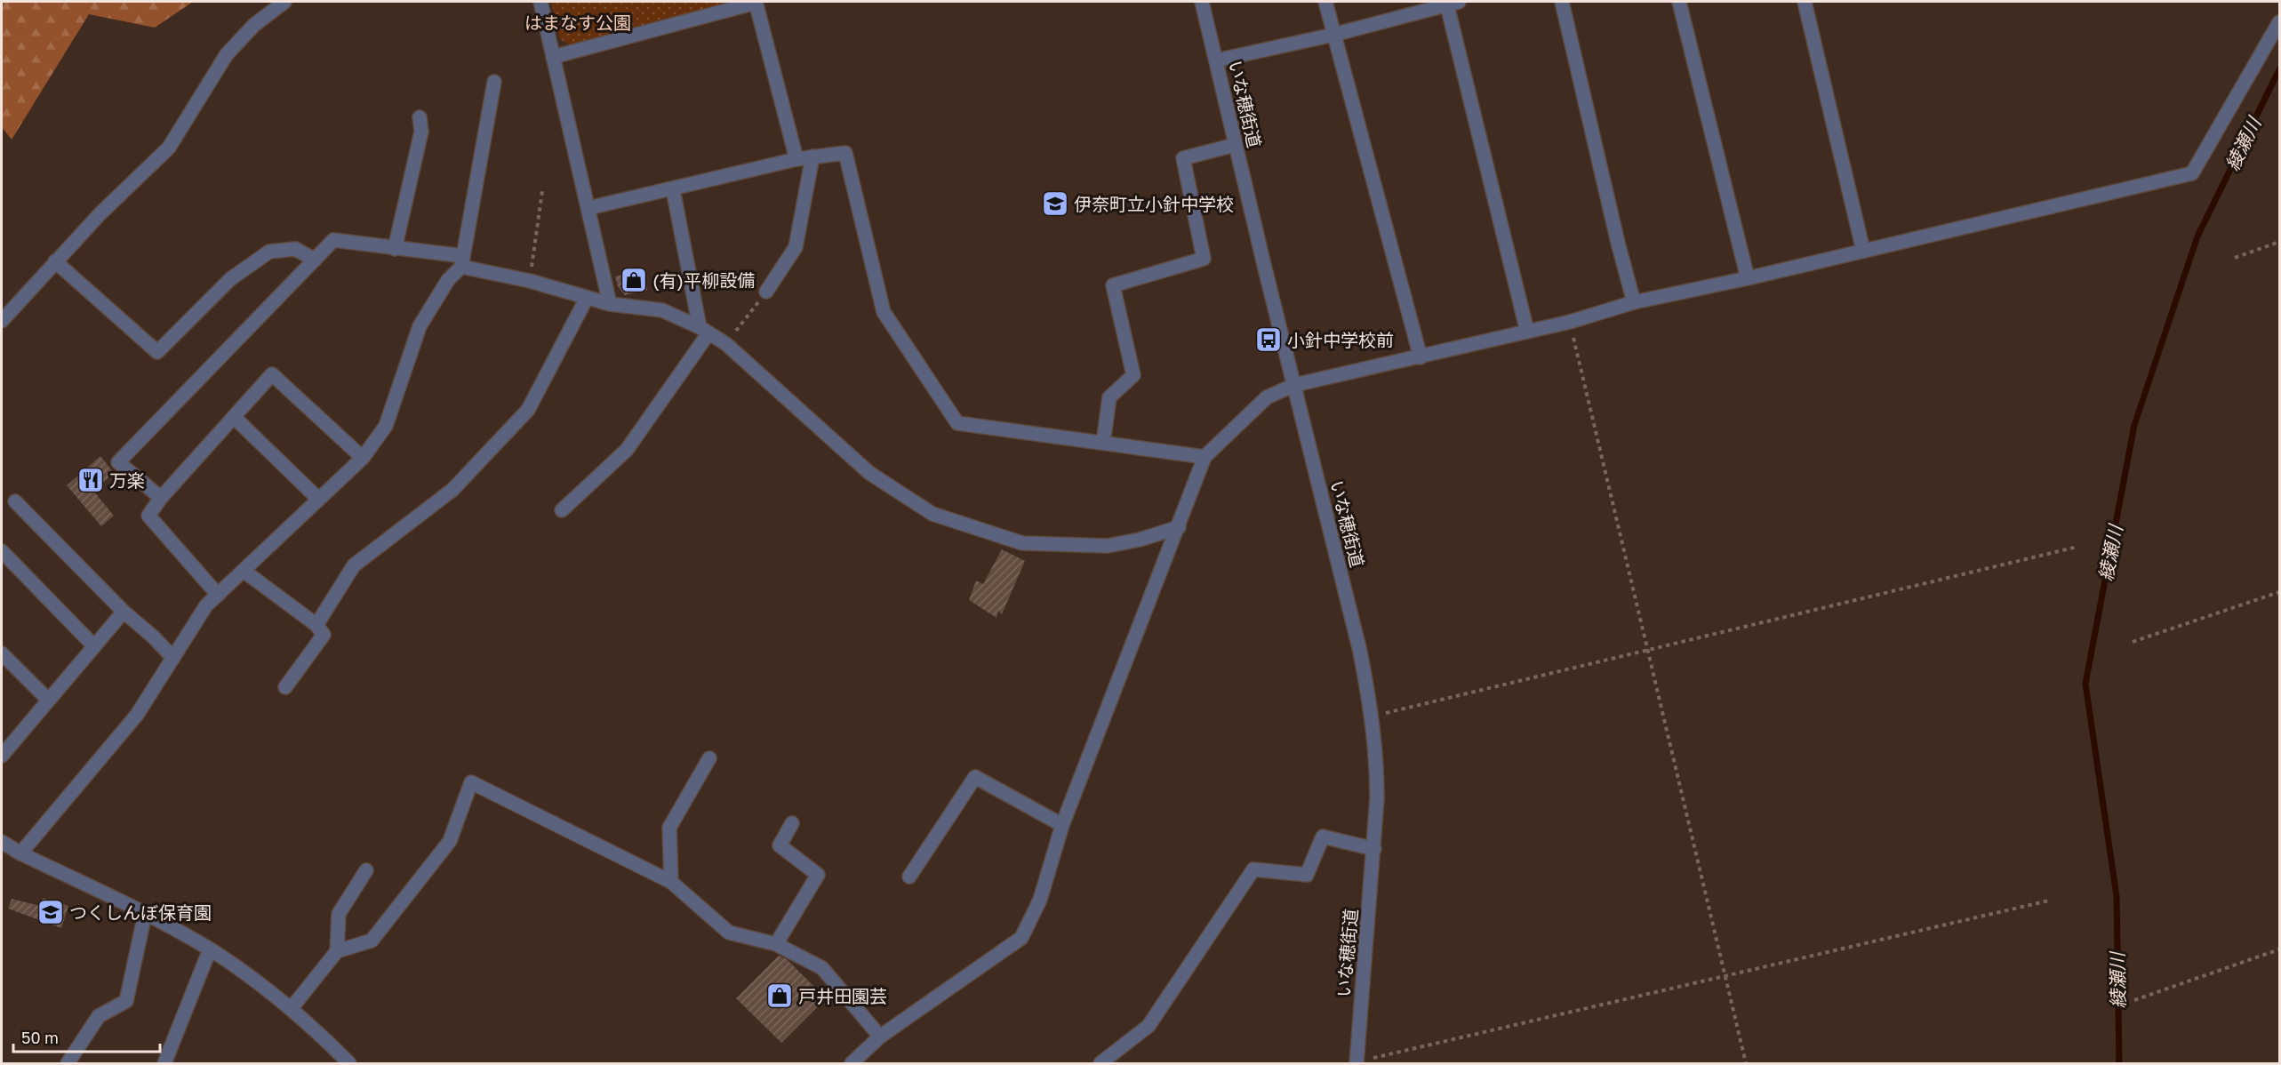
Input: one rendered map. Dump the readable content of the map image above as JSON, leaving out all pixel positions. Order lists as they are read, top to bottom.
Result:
{
  "streets": {
    "street": ["いな穂街道"]
  },
  "water": ["綾瀬川"],
  "parks": ["はまなす公園"],
  "places": {
    "school or university": ["伊奈町立小針中学校", "つくしんぼ保育園"],
    "shop": ["(有)平柳設備", "戸井田園芸"],
    "bus stop": ["小針中学校前"],
    "restaurant": ["万楽"]
  },
  "scale_bar": "50 m"
}
